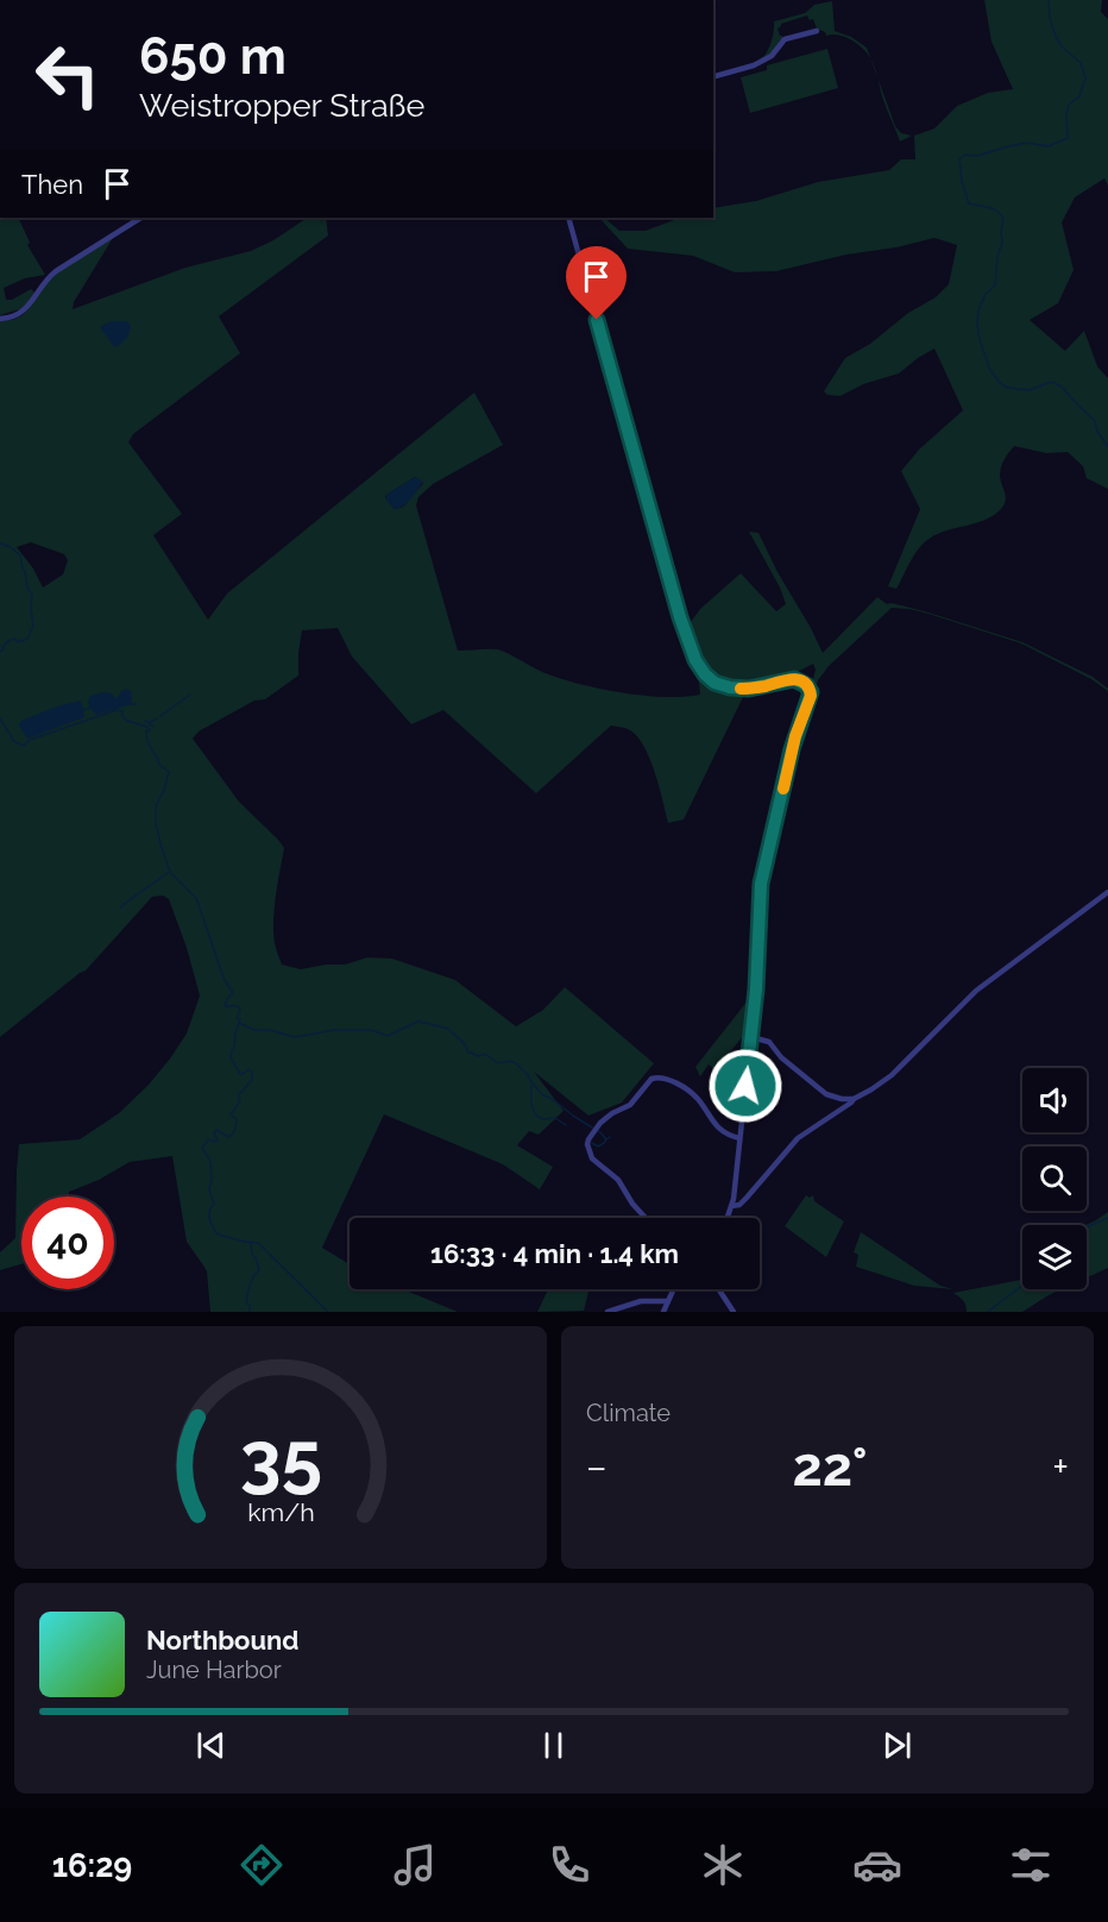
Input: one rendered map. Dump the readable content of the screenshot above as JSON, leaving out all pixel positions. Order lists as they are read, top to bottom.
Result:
{
  "page": {
    "turn": ["650 m", "Weistropper Straße"],
    "then": "Then",
    "limit": "40",
    "trip": "16:33 · 4 min · 1.4 km",
    "tile": "Climate",
    "heat": ["−", "22°", "+"],
    "song": ["Northbound", "June Harbor"],
    "tabs": "16:29",
    "gauge": ["35", "km/h"]
  }
}
